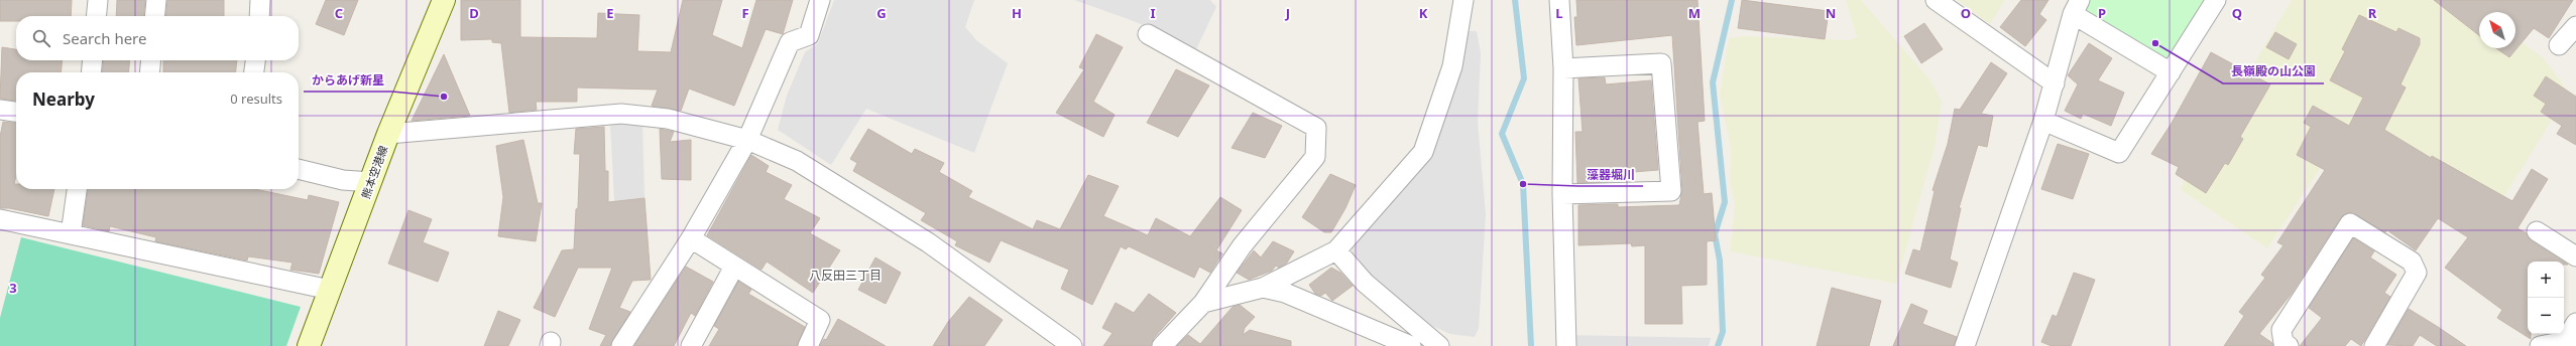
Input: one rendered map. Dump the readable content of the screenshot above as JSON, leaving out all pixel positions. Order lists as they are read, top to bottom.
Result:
{
  "streets": {
    "main road": ["熊本空港線"]
  },
  "districts": ["八反田三丁目"],
  "places": ["長嶺殿の山公園", "からあげ新星", "藻器堀川"],
  "north": "top left",
  "page": {
    "search": "Search here",
    "heading": ["Nearby", "0 results"],
    "map_buttons": ["+", "−"]
  },
  "grid": {
    "columns": [
      "C",
      "D",
      "E",
      "F",
      "G",
      "H",
      "I",
      "J",
      "K",
      "L",
      "M",
      "N",
      "O",
      "P",
      "Q",
      "R"
    ],
    "rows": ["3"]
  }
}
